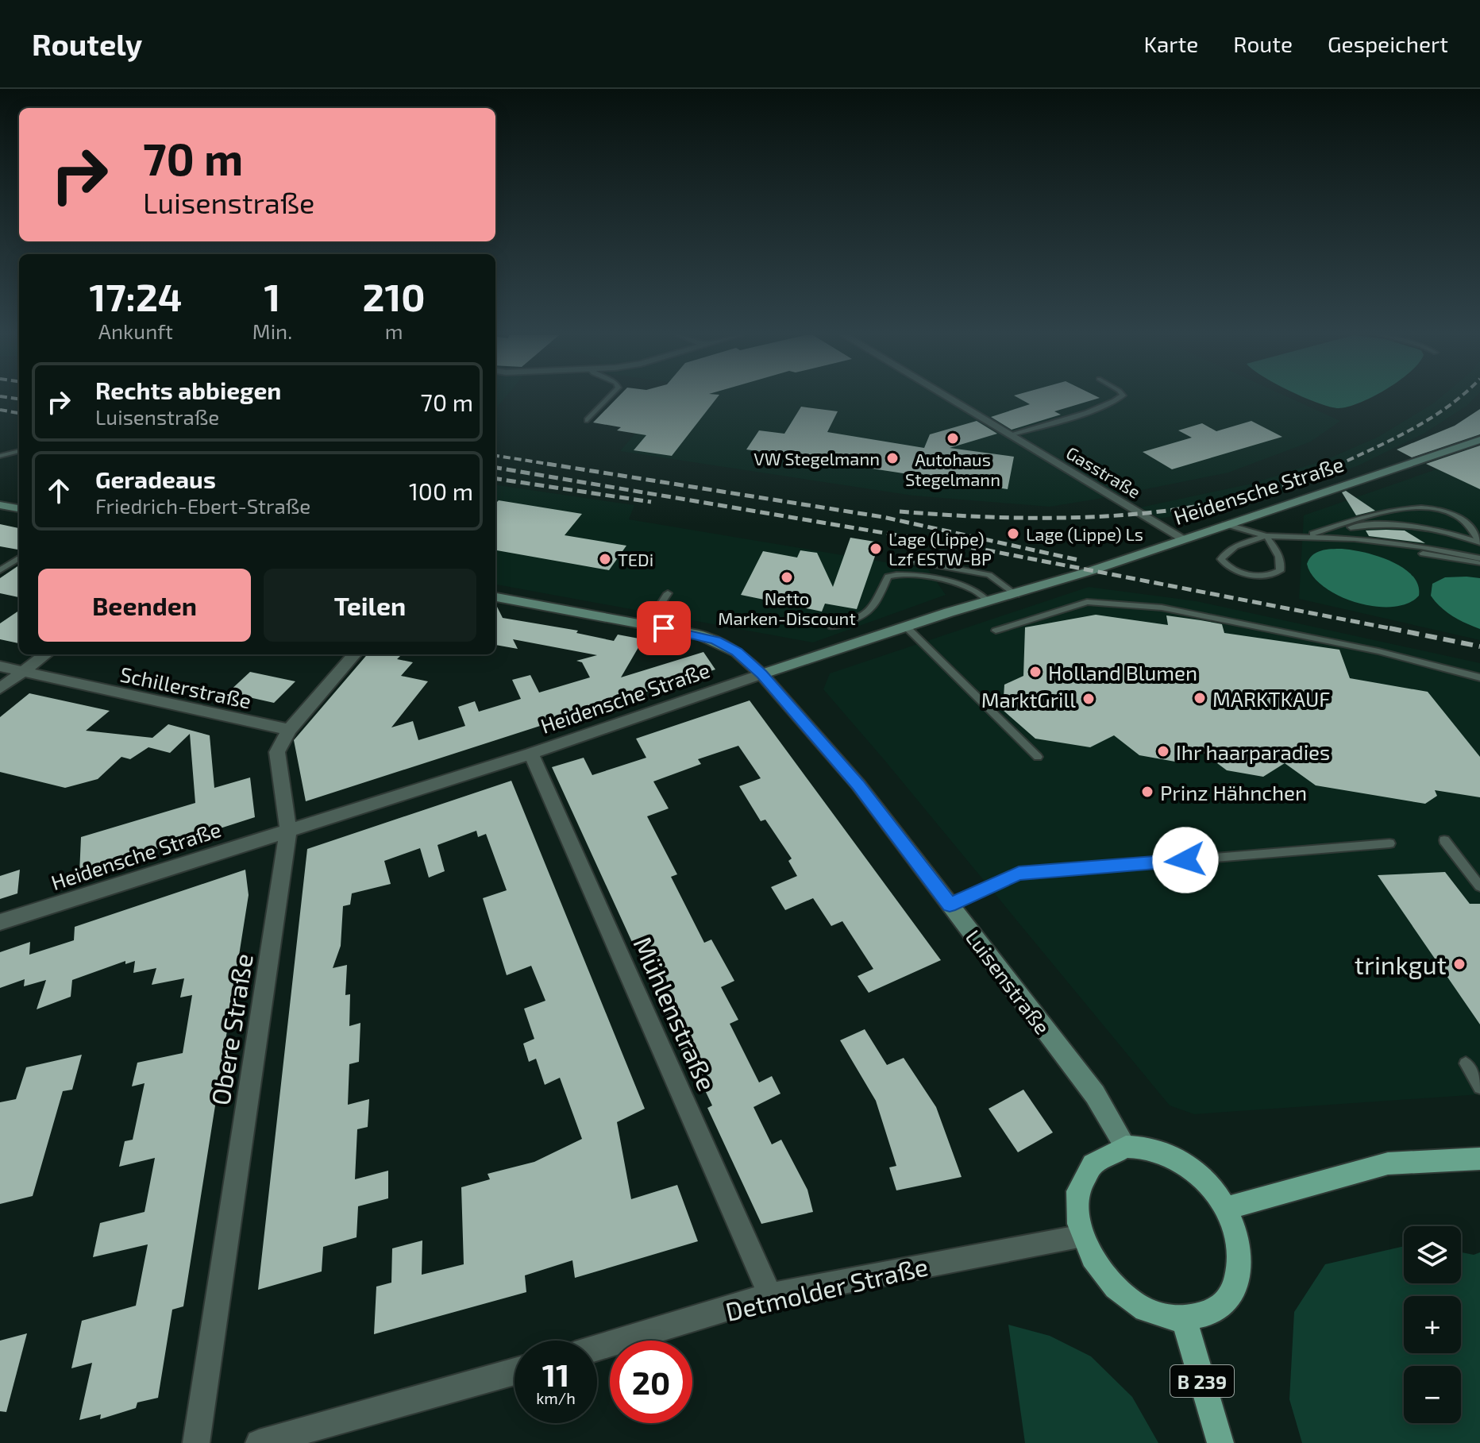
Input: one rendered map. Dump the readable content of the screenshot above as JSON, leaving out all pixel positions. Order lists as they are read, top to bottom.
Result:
{
  "streets": {
    "main road": ["Heidensche Straße", "Luisenstraße", "B 239"],
    "street": [
      "Gasstraße",
      "Schillerstraße",
      "Mühlenstraße",
      "Obere Straße",
      "Detmolder Straße"
    ]
  },
  "crossings": [
    ["Gasstraße", "Heidensche Straße"],
    ["Heidensche Straße", "Luisenstraße"],
    ["Heidensche Straße", "Mühlenstraße"],
    ["Heidensche Straße", "Obere Straße"],
    ["Schillerstraße", "Obere Straße"],
    ["Luisenstraße", "Detmolder Straße"],
    ["Luisenstraße", "B 239"],
    ["Mühlenstraße", "Detmolder Straße"],
    ["Detmolder Straße", "B 239"]
  ],
  "places": [
    "Autohaus Stegelmann",
    "VW Stegelmann",
    "Lage (Lippe) Ls",
    "Lage (Lippe) Lzf ESTW-BP",
    "TEDi",
    "Netto Marken-Discount",
    "Holland Blumen",
    "MARKTKAUF",
    "MarktGrill",
    "Ihr haarparadies",
    "Prinz Hähnchen",
    "trinkgut"
  ],
  "page": {
    "header": "Routely",
    "nav": ["Karte", "Route", "Gespeichert"],
    "turn": ["70 m", "Luisenstraße"],
    "eta": [
      "17:24",
      "Ankunft",
      "1",
      "Min.",
      "210",
      "m"
    ],
    "list": [
      {
        "name": "Rechts abbiegen",
        "note": "Luisenstraße",
        "value": "70 m"
      },
      {
        "name": "Geradeaus",
        "note": "Friedrich-Ebert-Straße",
        "value": "100 m"
      }
    ],
    "buttons": ["Beenden", "Teilen"],
    "map_buttons": ["+", "−"],
    "speed": "11 km/h",
    "limit": "20"
  }
}
